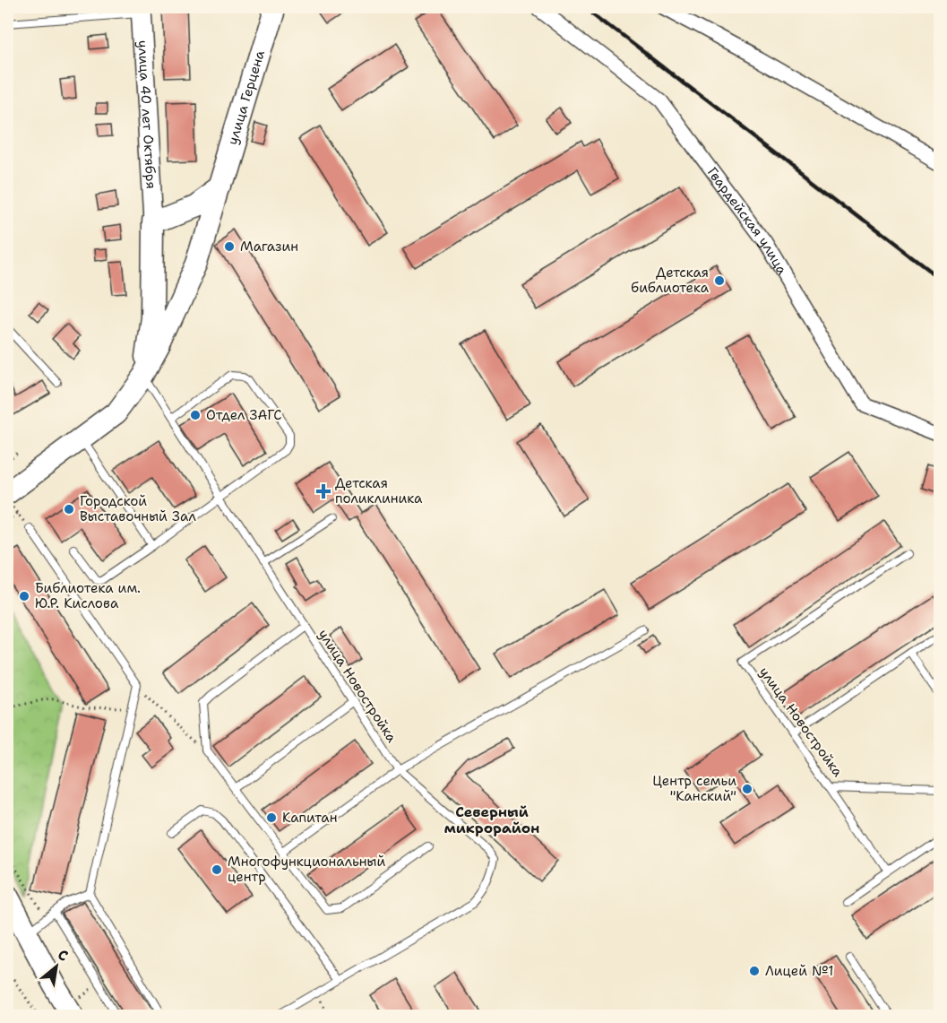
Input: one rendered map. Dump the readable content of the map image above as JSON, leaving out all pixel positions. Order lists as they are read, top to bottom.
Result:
{
  "streets": {
    "main road": ["улица Герцена", "улица 40 лет Октября"],
    "street": ["Гвардейская улица"],
    "lane": ["улица Новостройка"]
  },
  "crossings": [
    ["улица Герцена", "улица Новостройка"]
  ],
  "districts": ["Северный микрорайон"],
  "places": {
    "other": [
      "Магазин",
      "Детская библиотека",
      "Отдел ЗАГС",
      "Городской Выставочный Зал",
      "Библиотека им. Ю.Р. Кислова",
      "Центр семьи \"Канский\"",
      "Капитан",
      "Многофункциональный центр",
      "Лицей №1"
    ],
    "health": ["Детская поликлиника"]
  },
  "north": "top right"
}
